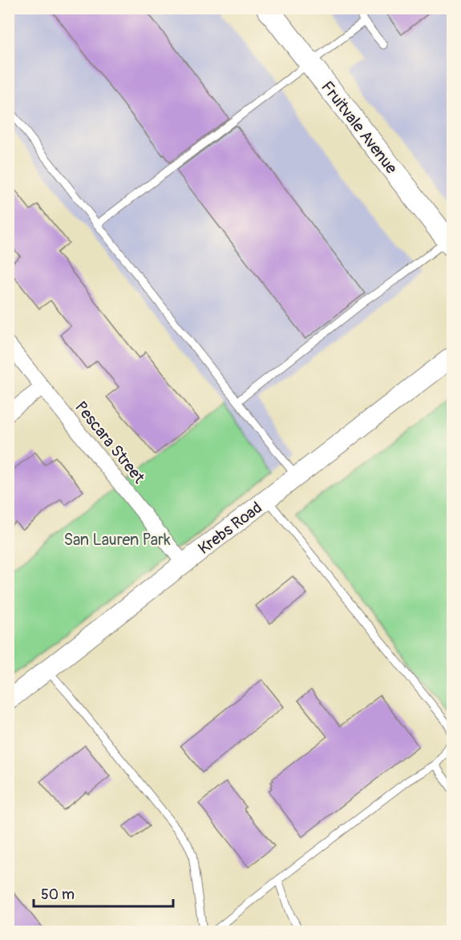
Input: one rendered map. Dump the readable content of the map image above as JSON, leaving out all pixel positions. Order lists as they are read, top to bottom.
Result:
{
  "streets": {
    "main road": ["Fruitvale Avenue"],
    "street": ["Pescara Street", "Krebs Road"]
  },
  "crossings": [
    ["Pescara Street", "Krebs Road"]
  ],
  "parks": ["San Lauren Park"],
  "scale_bar": "50 m"
}
